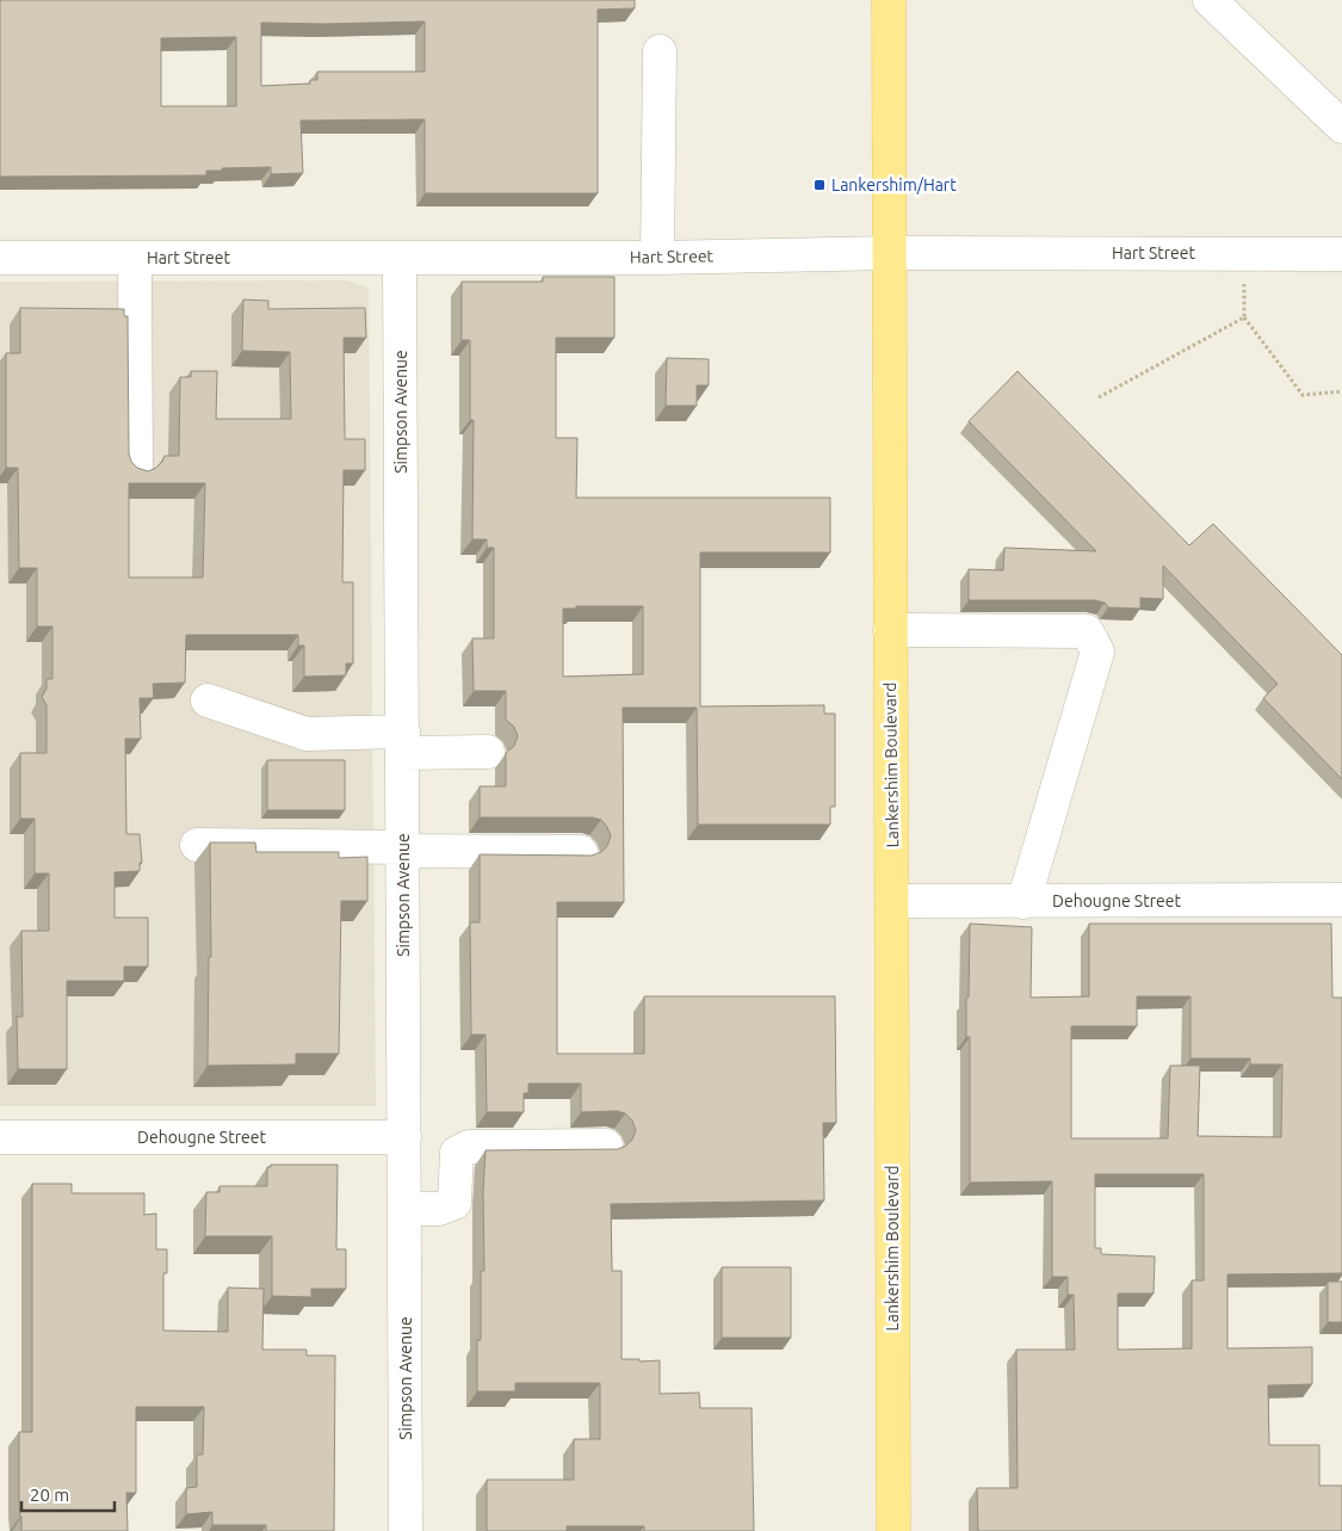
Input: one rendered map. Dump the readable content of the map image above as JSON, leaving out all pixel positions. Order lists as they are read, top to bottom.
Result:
{
  "streets": {
    "main road": ["Lankershim Boulevard"],
    "street": ["Hart Street", "Simpson Avenue", "Dehougne Street"]
  },
  "crossings": [
    ["Hart Street", "Simpson Avenue"],
    ["Hart Street", "Lankershim Boulevard"],
    ["Simpson Avenue", "Dehougne Street"],
    ["Lankershim Boulevard", "Dehougne Street"]
  ],
  "places": {
    "transit": ["Lankershim/Hart"]
  },
  "scale_bar": "20 m"
}
